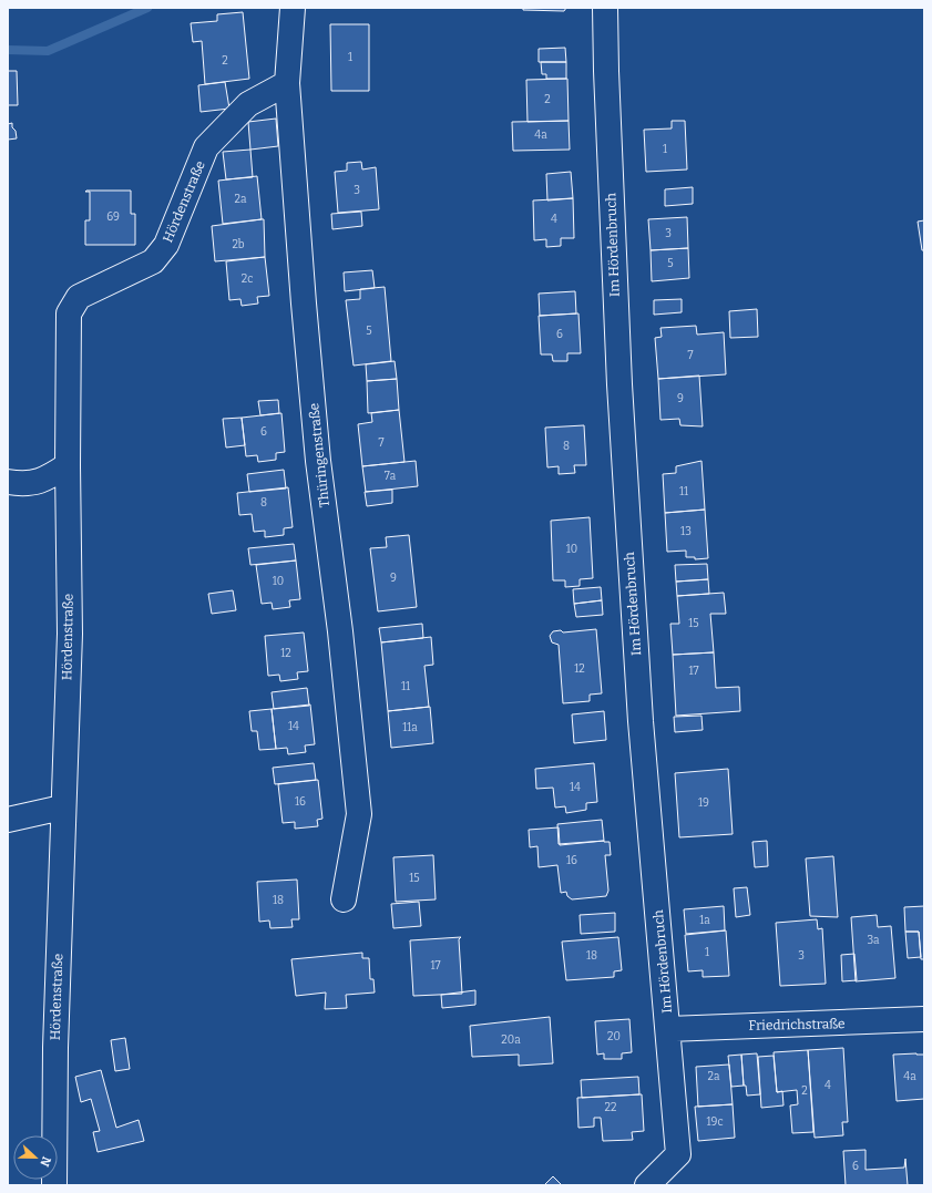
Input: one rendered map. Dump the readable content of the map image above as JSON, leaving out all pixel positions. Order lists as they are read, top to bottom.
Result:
{
  "streets": {
    "street": [
      "Hördenstraße",
      "Im Hördenbruch",
      "Thüringenstraße",
      "Friedrichstraße"
    ]
  },
  "crossings": [
    ["Hördenstraße", "Thüringenstraße"],
    ["Im Hördenbruch", "Friedrichstraße"]
  ],
  "house_numbers": [
    "1",
    "2",
    "2",
    "4a",
    "1",
    "3",
    "2a",
    "69",
    "4",
    "3",
    "2b",
    "5",
    "2c",
    "5",
    "6",
    "7",
    "9",
    "6",
    "7",
    "8",
    "7a",
    "11",
    "8",
    "13",
    "10",
    "9",
    "10",
    "15",
    "12",
    "12",
    "17",
    "11",
    "14",
    "11a",
    "14",
    "16",
    "19",
    "16",
    "15",
    "18",
    "1a",
    "3a",
    "1",
    "18",
    "3",
    "17",
    "20",
    "20a",
    "2a",
    "4a",
    "4",
    "2",
    "22",
    "19c",
    "6"
  ],
  "north": "right"
}
